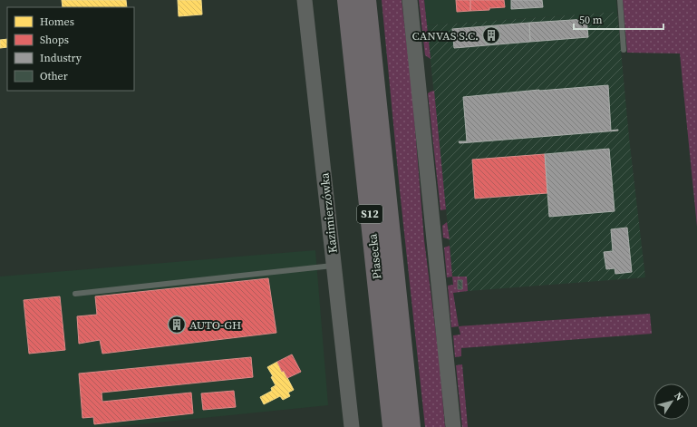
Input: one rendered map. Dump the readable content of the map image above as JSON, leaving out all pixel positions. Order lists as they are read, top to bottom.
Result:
{
  "streets": {
    "highway": ["S12", "Piasecka"],
    "street": ["Kazimierzówka"]
  },
  "places": {
    "building": ["CANVAS S.C.", "AUTO-GH"]
  },
  "legend": [
    "Homes",
    "Shops",
    "Industry",
    "Other"
  ],
  "scale_bar": "50 m",
  "north": "top right"
}
